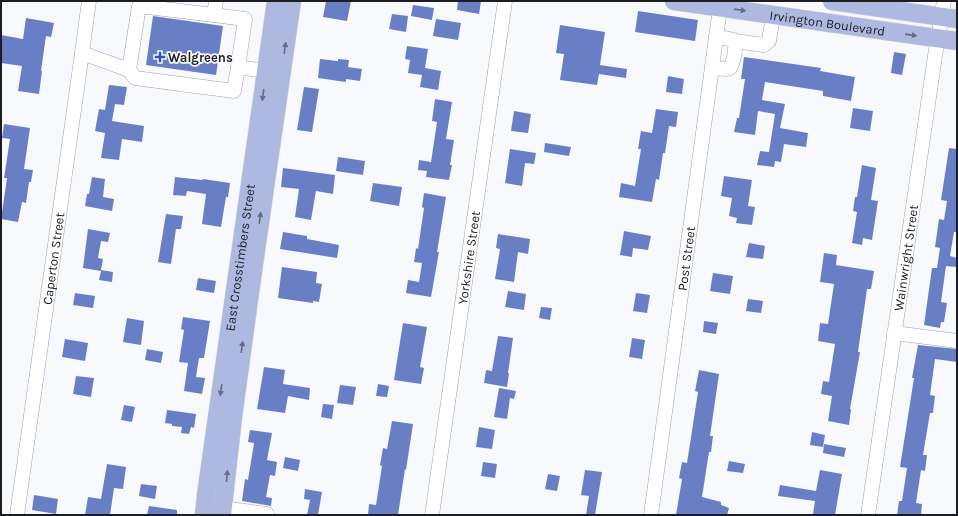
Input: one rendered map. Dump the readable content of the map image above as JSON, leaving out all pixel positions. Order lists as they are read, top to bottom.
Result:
{
  "streets": {
    "main road": ["Irvington Boulevard", "East Crosstimbers Street"],
    "street": [
      "Caperton Street",
      "Yorkshire Street",
      "Post Street",
      "Wainwright Street"
    ]
  },
  "crossings": [
    ["Irvington Boulevard", "Post Street"],
    ["Irvington Boulevard", "Wainwright Street"]
  ],
  "places": {
    "health": ["Walgreens"]
  }
}
